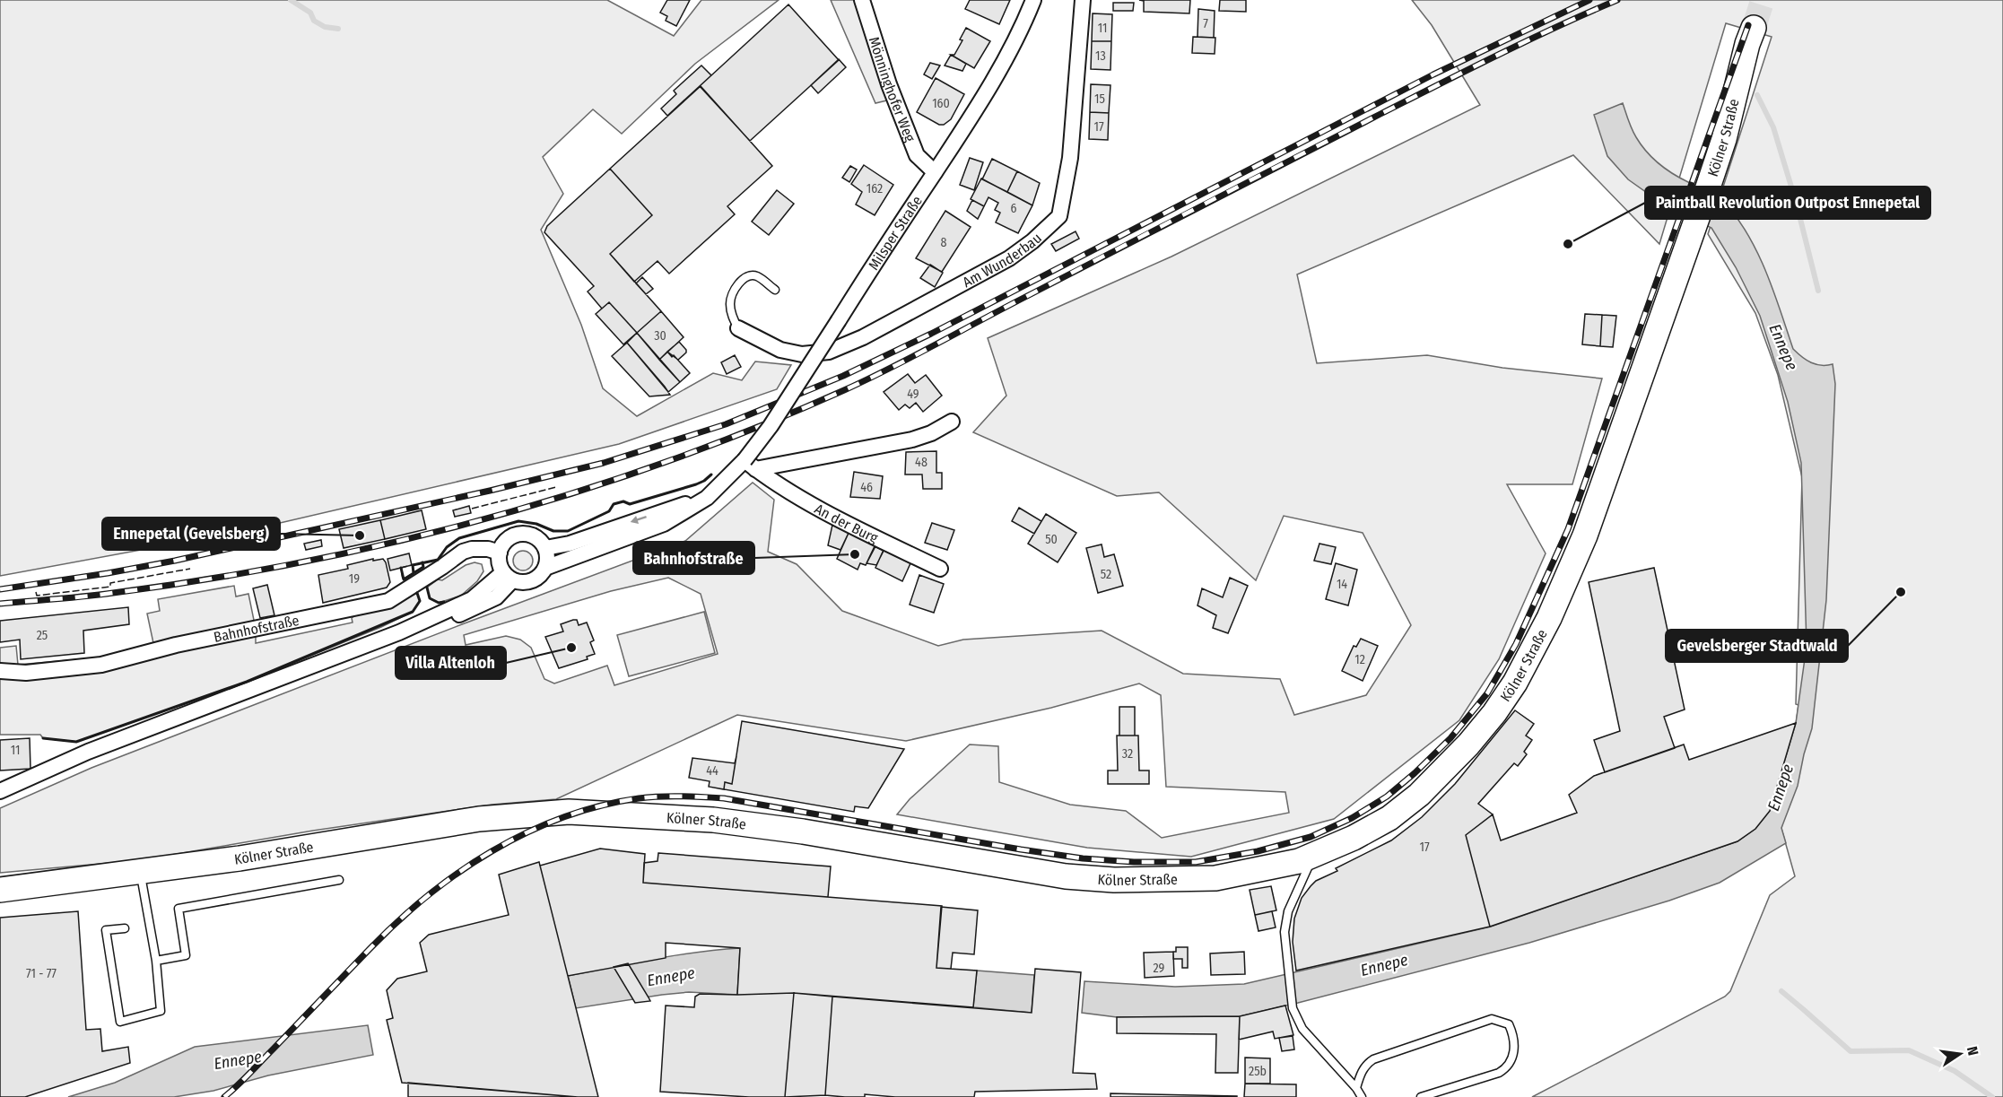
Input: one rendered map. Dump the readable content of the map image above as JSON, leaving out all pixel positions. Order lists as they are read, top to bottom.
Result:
{
  "streets": {
    "main road": ["Kölner Straße"],
    "street": [
      "Mönninghofer Weg",
      "Milsper Straße",
      "Am Wunderbau",
      "An der Burg",
      "Bahnhofstraße"
    ]
  },
  "crossings": [
    ["Mönninghofer Weg", "Milsper Straße"],
    ["Milsper Straße", "An der Burg"]
  ],
  "water": ["Ennepe"],
  "places": [
    "Paintball Revolution Outpost Ennepetal",
    "Ennepetal (Gevelsberg)",
    "Bahnhofstraße",
    "Gevelsberger Stadtwald",
    "Villa Altenloh"
  ],
  "house_numbers": [
    "7",
    "11",
    "13",
    "15",
    "160",
    "17",
    "162",
    "6",
    "8",
    "30",
    "49",
    "48",
    "46",
    "50",
    "52",
    "19",
    "14",
    "25",
    "12",
    "11",
    "32",
    "44",
    "17",
    "29",
    "71 - 77",
    "25b"
  ],
  "north": "right"
}
